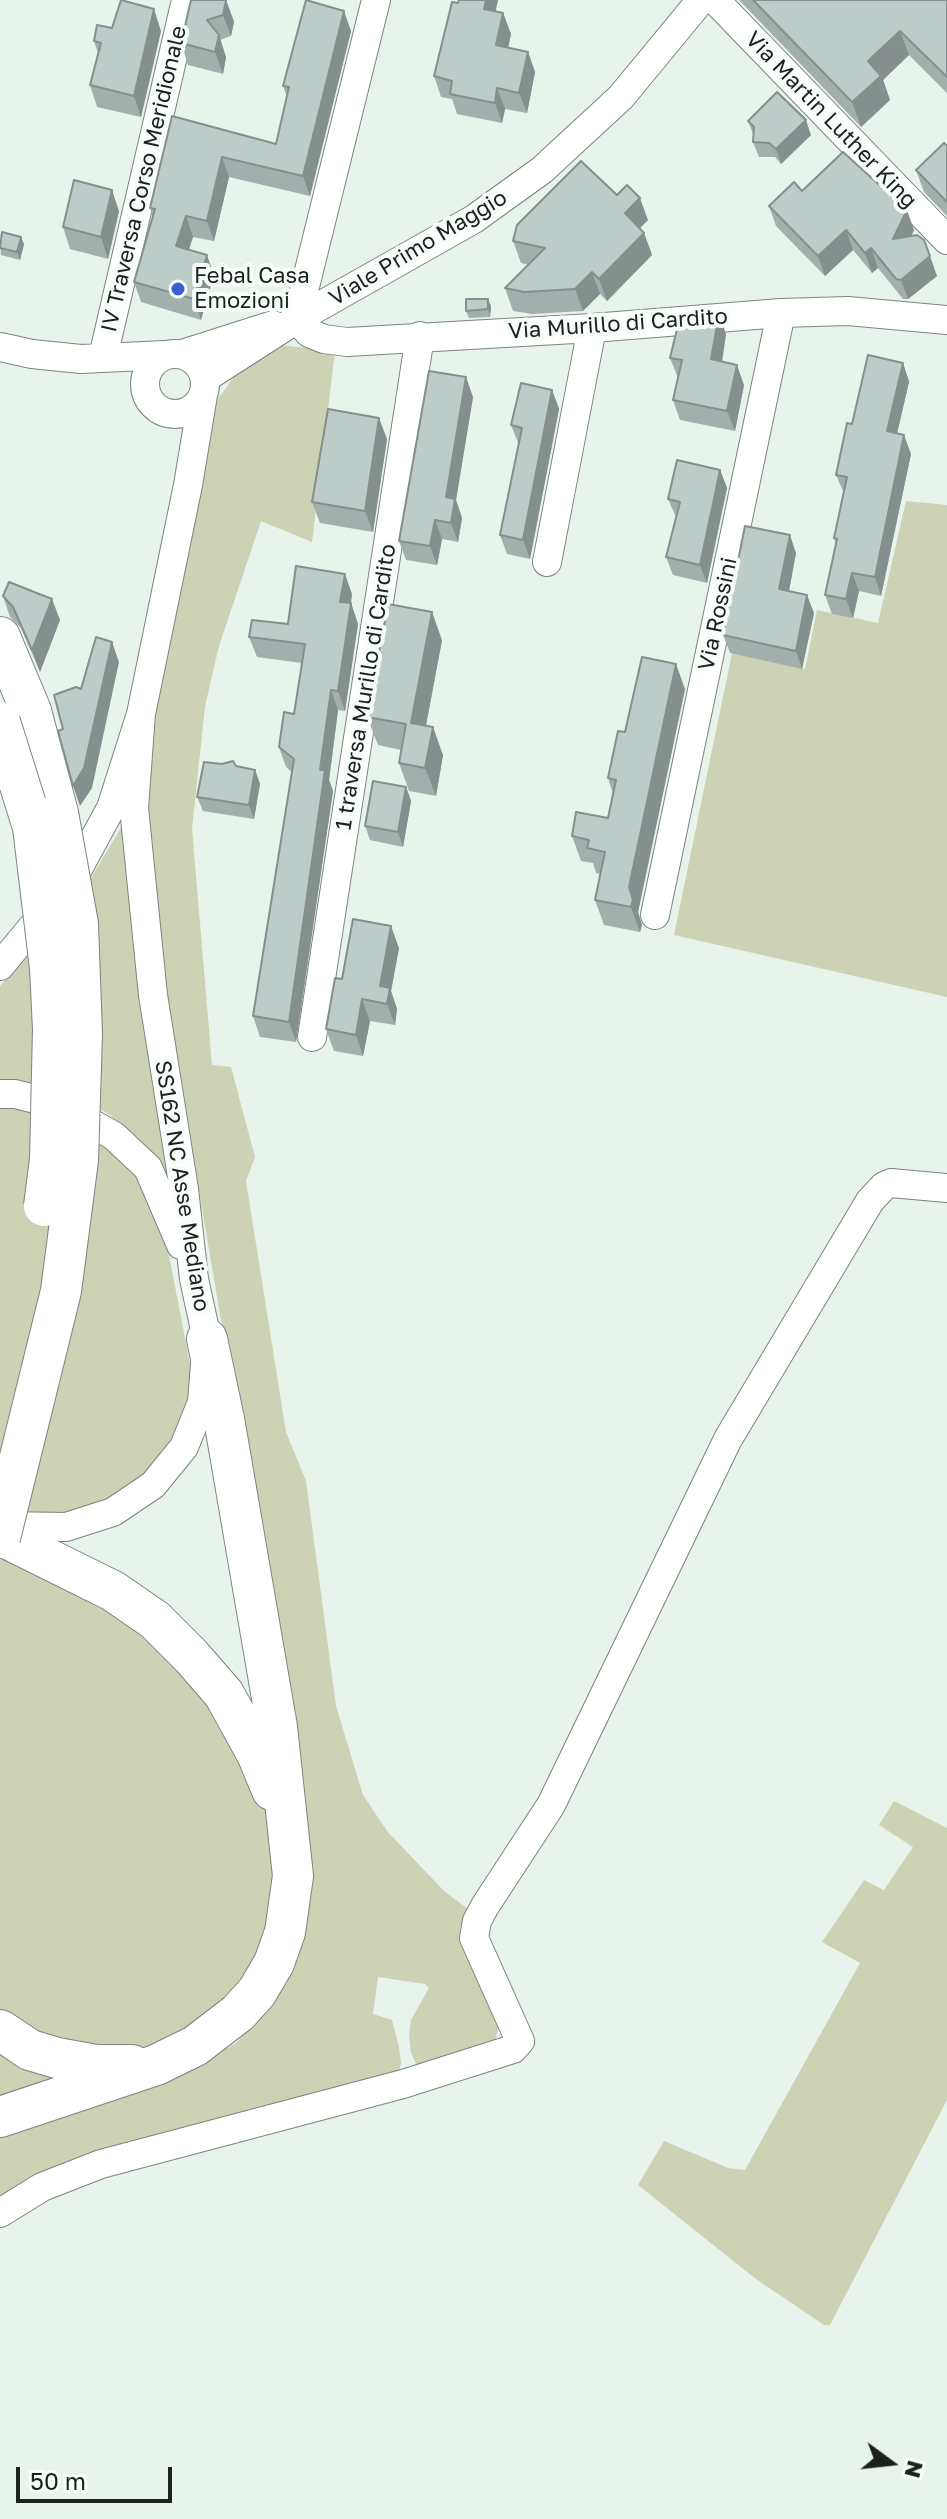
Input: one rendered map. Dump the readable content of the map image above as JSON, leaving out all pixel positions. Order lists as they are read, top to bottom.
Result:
{
  "streets": {
    "street": [
      "Via Martin Luther King",
      "IV Traversa Corso Meridionale",
      "Viale Primo Maggio",
      "Via Murillo di Cardito",
      "Via Rossini",
      "1 traversa Murillo di Cardito",
      "SS162 NC Asse Mediano"
    ]
  },
  "crossings": [
    ["IV Traversa Corso Meridionale", "Viale Primo Maggio"],
    ["Viale Primo Maggio", "Via Murillo di Cardito"],
    ["Viale Primo Maggio", "SS162 NC Asse Mediano"],
    ["Via Murillo di Cardito", "Via Rossini"],
    ["Via Murillo di Cardito", "1 traversa Murillo di Cardito"]
  ],
  "places": ["Febal Casa Emozioni"],
  "scale_bar": "50 m",
  "north": "right"
}
